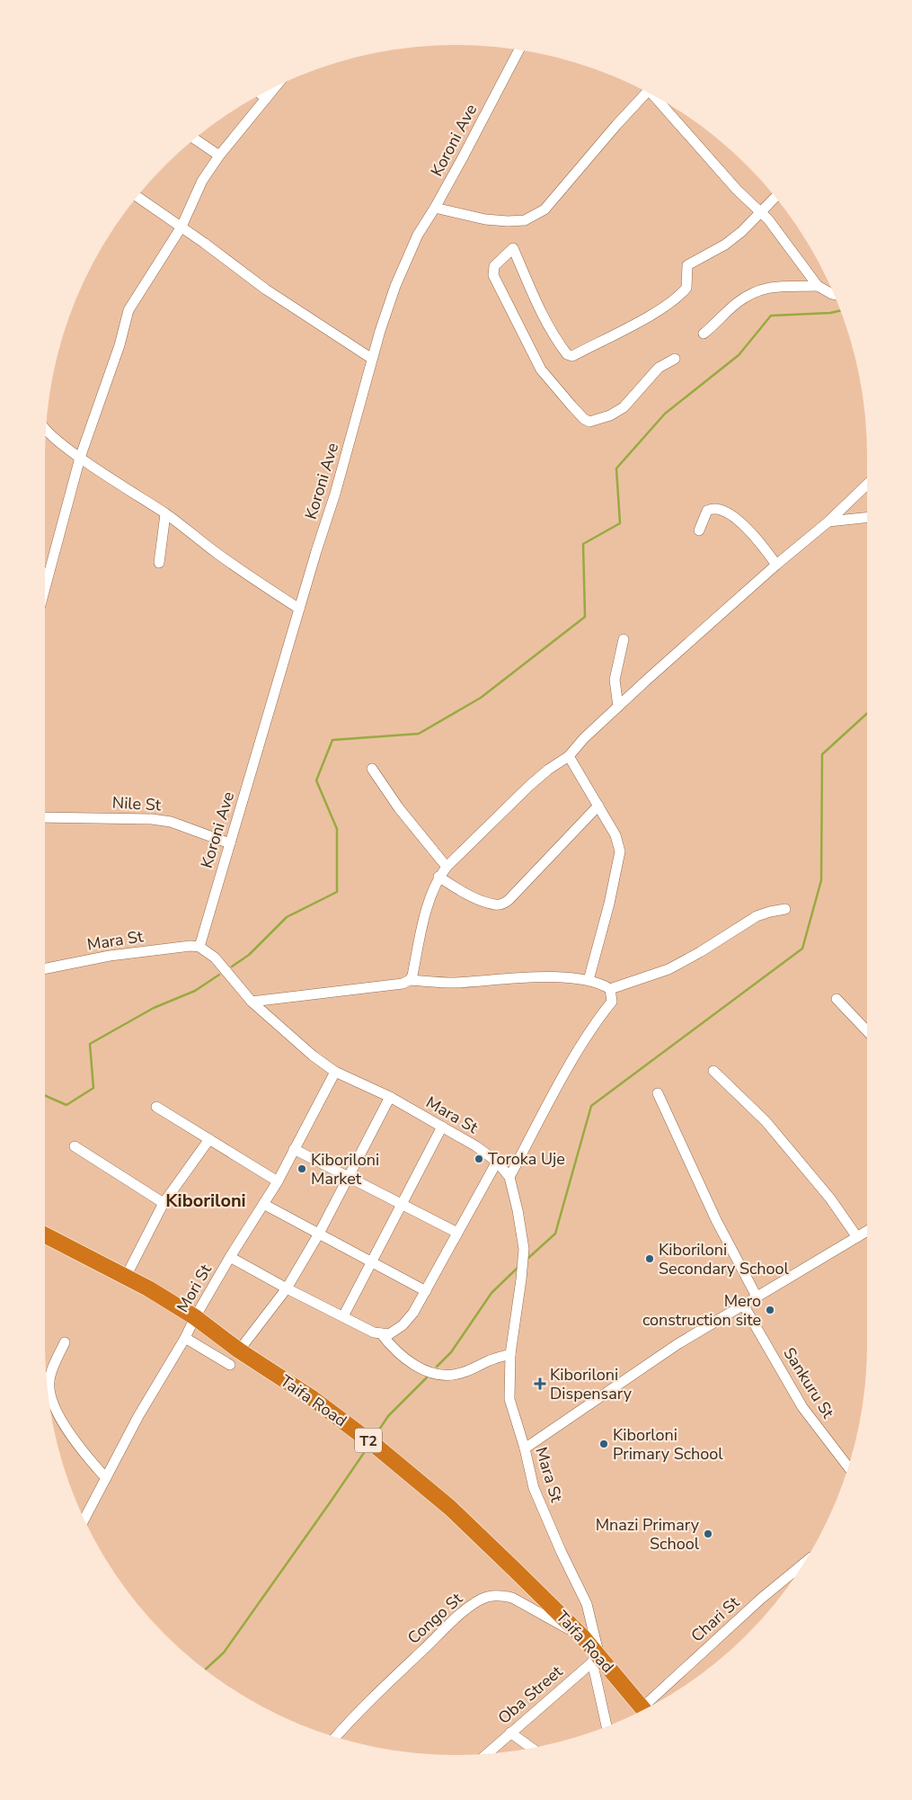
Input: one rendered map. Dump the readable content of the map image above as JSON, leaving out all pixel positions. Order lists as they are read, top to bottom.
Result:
{
  "streets": {
    "highway": ["Taifa Road", "T2"],
    "street": [
      "Koroni Ave",
      "Nile St",
      "Mara St",
      "Mori St",
      "Sankuru St",
      "Congo St",
      "Chari St",
      "Oba Street"
    ]
  },
  "crossings": [
    ["Koroni Ave", "Nile St"],
    ["Koroni Ave", "Mara St"],
    ["Mara St", "Mori St"],
    ["Mara St", "Taifa Road"],
    ["Mara St", "Oba Street"],
    ["Mori St", "Taifa Road"],
    ["Taifa Road", "Congo St"],
    ["Taifa Road", "Oba Street"]
  ],
  "districts": ["Kiboriloni"],
  "places": {
    "other": [
      "Toroka Uje",
      "Kiboriloni Market",
      "Kiboriloni Secondary School",
      "Mero construction site",
      "Kiborloni Primary School",
      "Mnazi Primary School"
    ],
    "health": ["Kiboriloni Dispensary"]
  }
}
